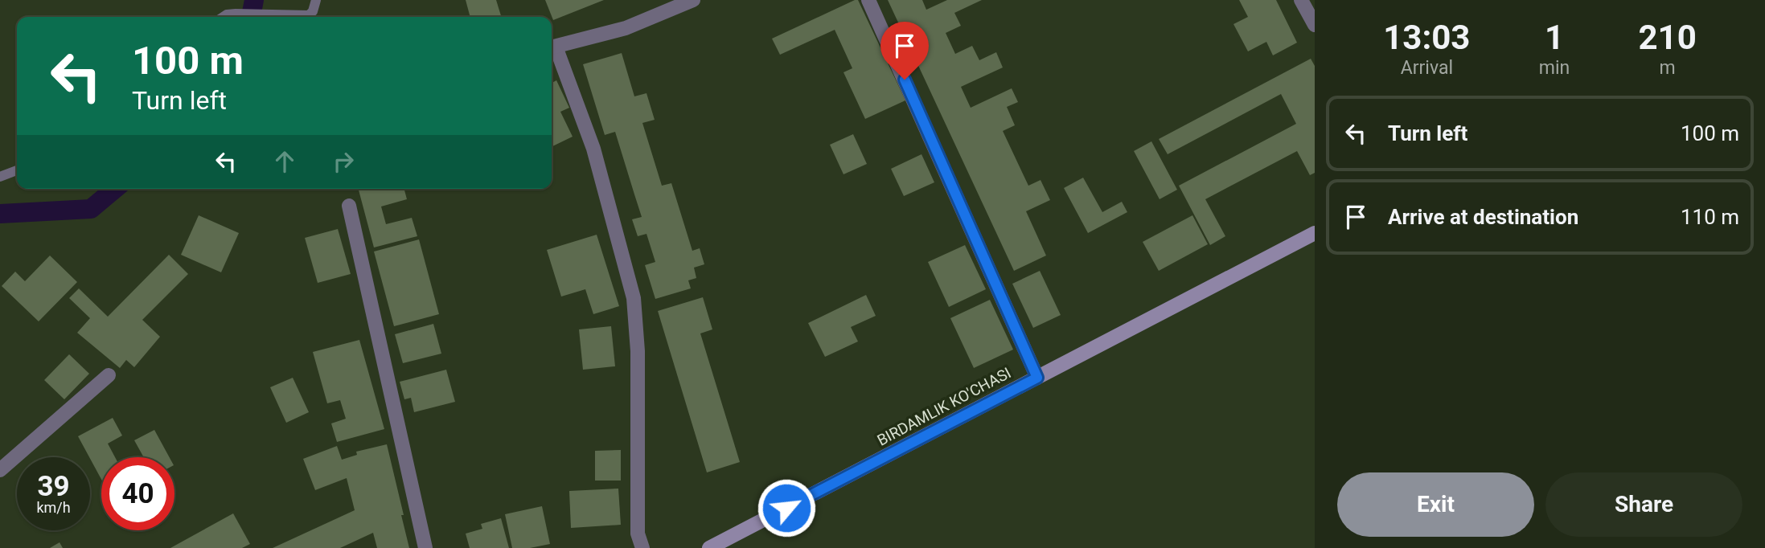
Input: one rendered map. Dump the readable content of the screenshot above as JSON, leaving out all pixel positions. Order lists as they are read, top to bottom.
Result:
{
  "streets": {
    "street": ["BIRDAMLIK KO'CHASI"]
  },
  "page": {
    "eta": [
      "13:03",
      "Arrival",
      "1",
      "min",
      "210",
      "m"
    ],
    "turn": ["100 m", "Turn left"],
    "list": [
      {
        "name": "Turn left",
        "value": "100 m"
      },
      {
        "name": "Arrive at destination",
        "value": "110 m"
      }
    ],
    "speed": "39 km/h",
    "limit": "40",
    "buttons": ["Exit", "Share"]
  }
}
